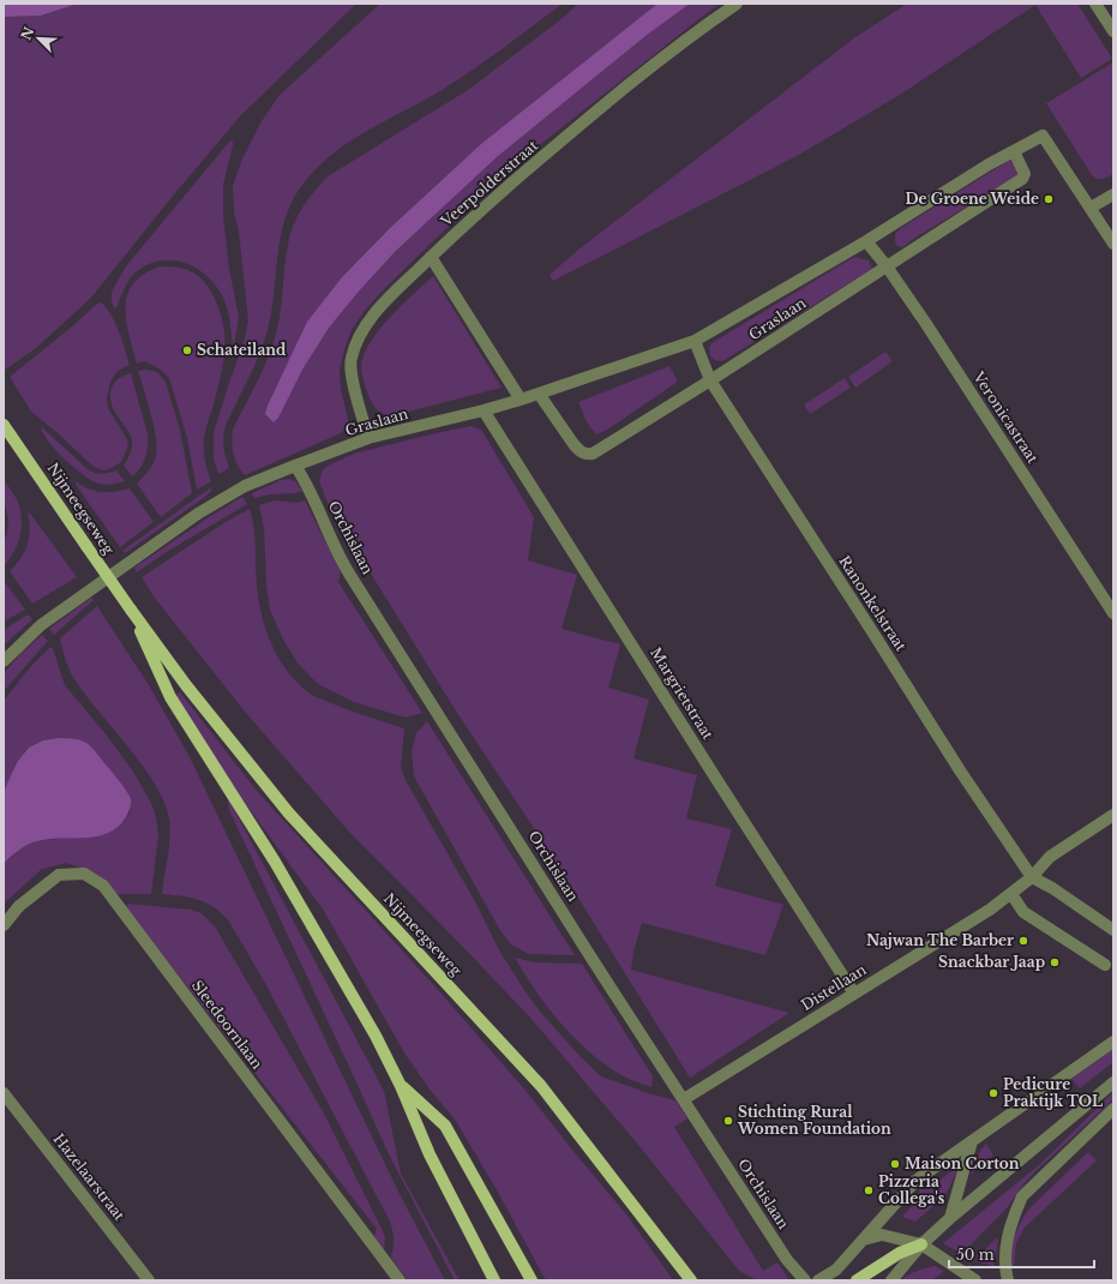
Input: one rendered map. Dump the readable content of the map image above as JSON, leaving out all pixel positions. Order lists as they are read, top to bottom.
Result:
{
  "streets": {
    "main road": ["Nijmeegseweg"],
    "street": [
      "Veerpolderstraat",
      "Graslaan",
      "Veronicastraat",
      "Orchislaan",
      "Ranonkelstraat",
      "Margrietstraat",
      "Distellaan",
      "Sleedoornlaan",
      "Hazelaarstraat"
    ]
  },
  "crossings": [
    ["Veerpolderstraat", "Graslaan"],
    ["Graslaan", "Veronicastraat"],
    ["Graslaan", "Orchislaan"],
    ["Graslaan", "Ranonkelstraat"],
    ["Graslaan", "Margrietstraat"],
    ["Orchislaan", "Distellaan"],
    ["Ranonkelstraat", "Distellaan"],
    ["Margrietstraat", "Distellaan"]
  ],
  "places": [
    "De Groene Weide",
    "Schateiland",
    "Najwan The Barber",
    "Snackbar Jaap",
    "Pedicure Praktijk TOL",
    "Stichting Rural Women Foundation",
    "Maison Corton",
    "Pizzeria Collega's"
  ],
  "scale_bar": "50 m",
  "north": "top left"
}
